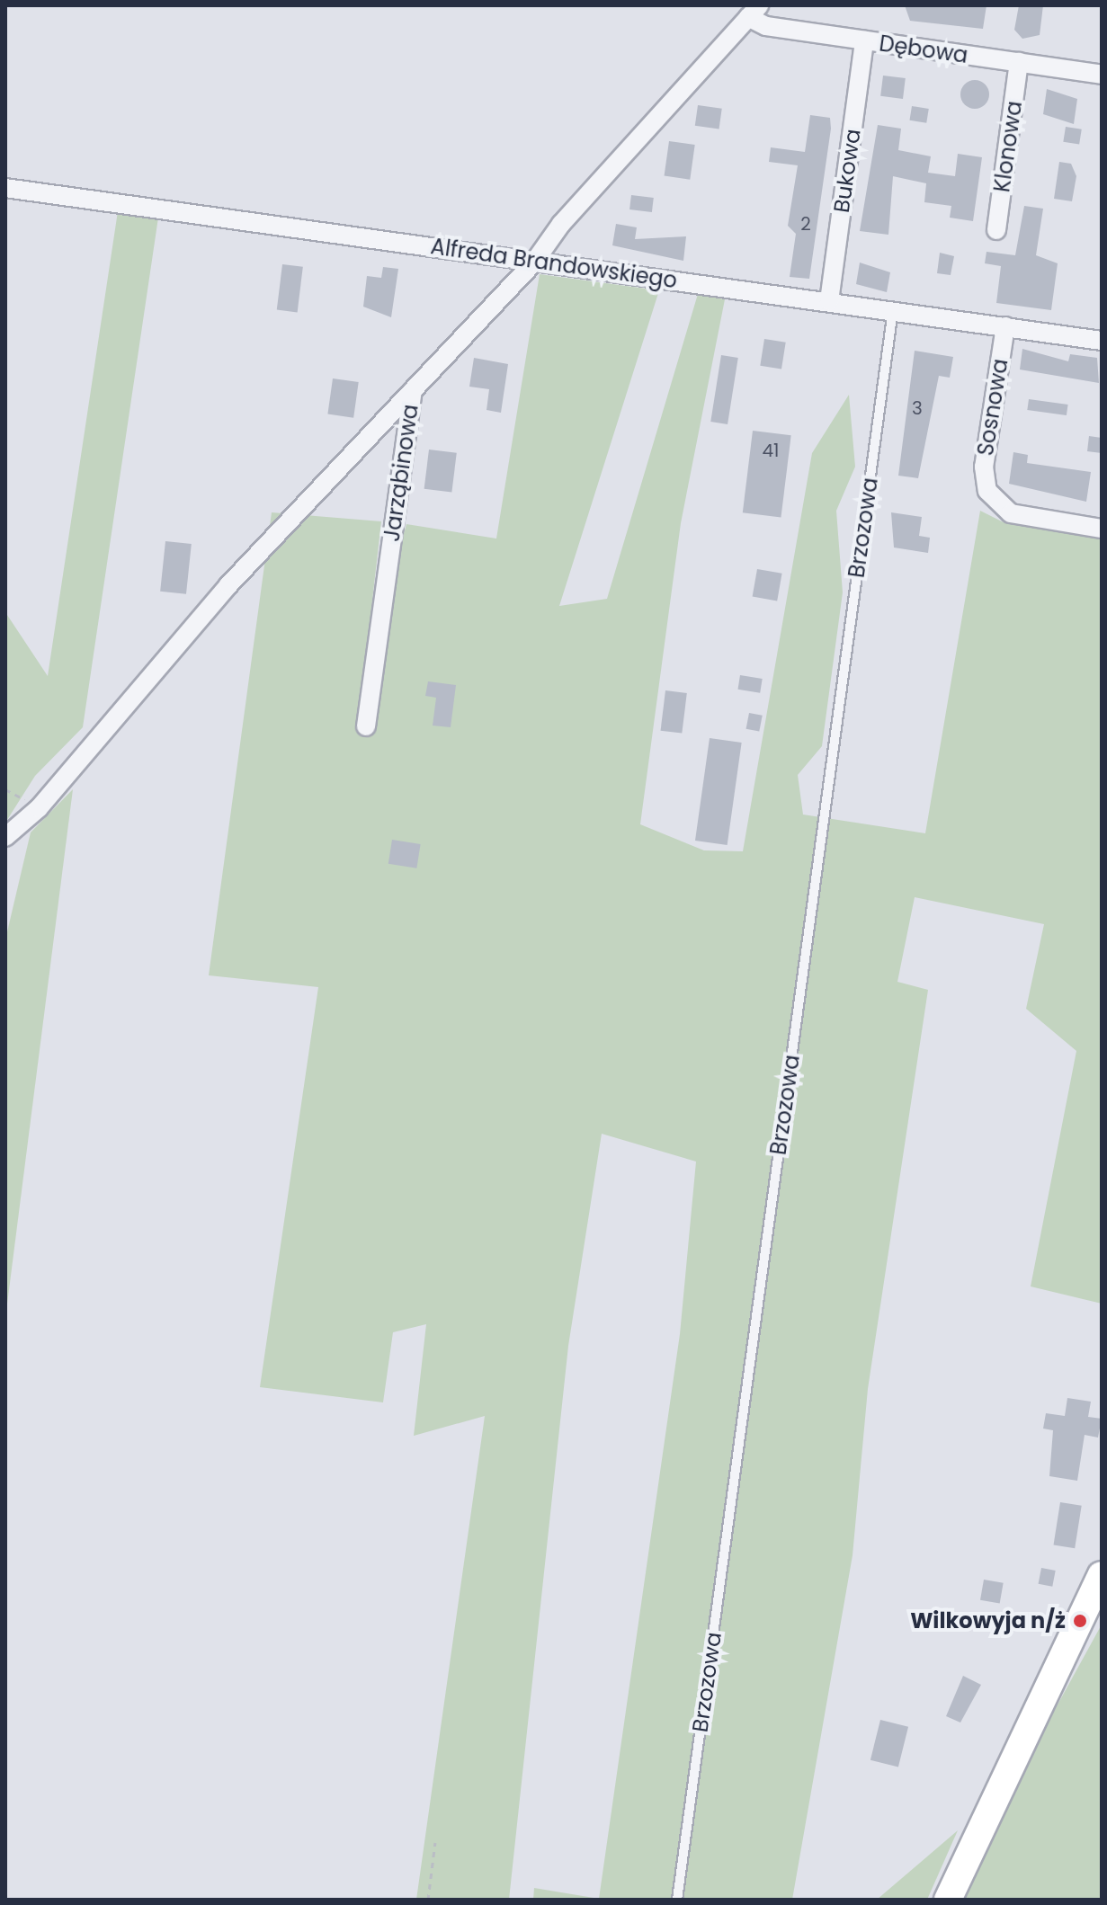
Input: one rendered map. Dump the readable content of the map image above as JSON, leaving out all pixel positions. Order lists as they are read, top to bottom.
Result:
{
  "streets": {
    "street": [
      "Dębowa",
      "Klonowa",
      "Bukowa",
      "Alfreda Brandowskiego",
      "Sosnowa",
      "Jarząbinowa"
    ],
    "lane": ["Brzozowa"]
  },
  "crossings": [
    ["Dębowa", "Klonowa"],
    ["Dębowa", "Bukowa"],
    ["Dębowa", "Jarząbinowa"],
    ["Bukowa", "Alfreda Brandowskiego"],
    ["Alfreda Brandowskiego", "Sosnowa"],
    ["Alfreda Brandowskiego", "Jarząbinowa"],
    ["Alfreda Brandowskiego", "Brzozowa"]
  ],
  "places": ["Wilkowyja n/ż"],
  "house_numbers": ["2", "3", "41"]
}
